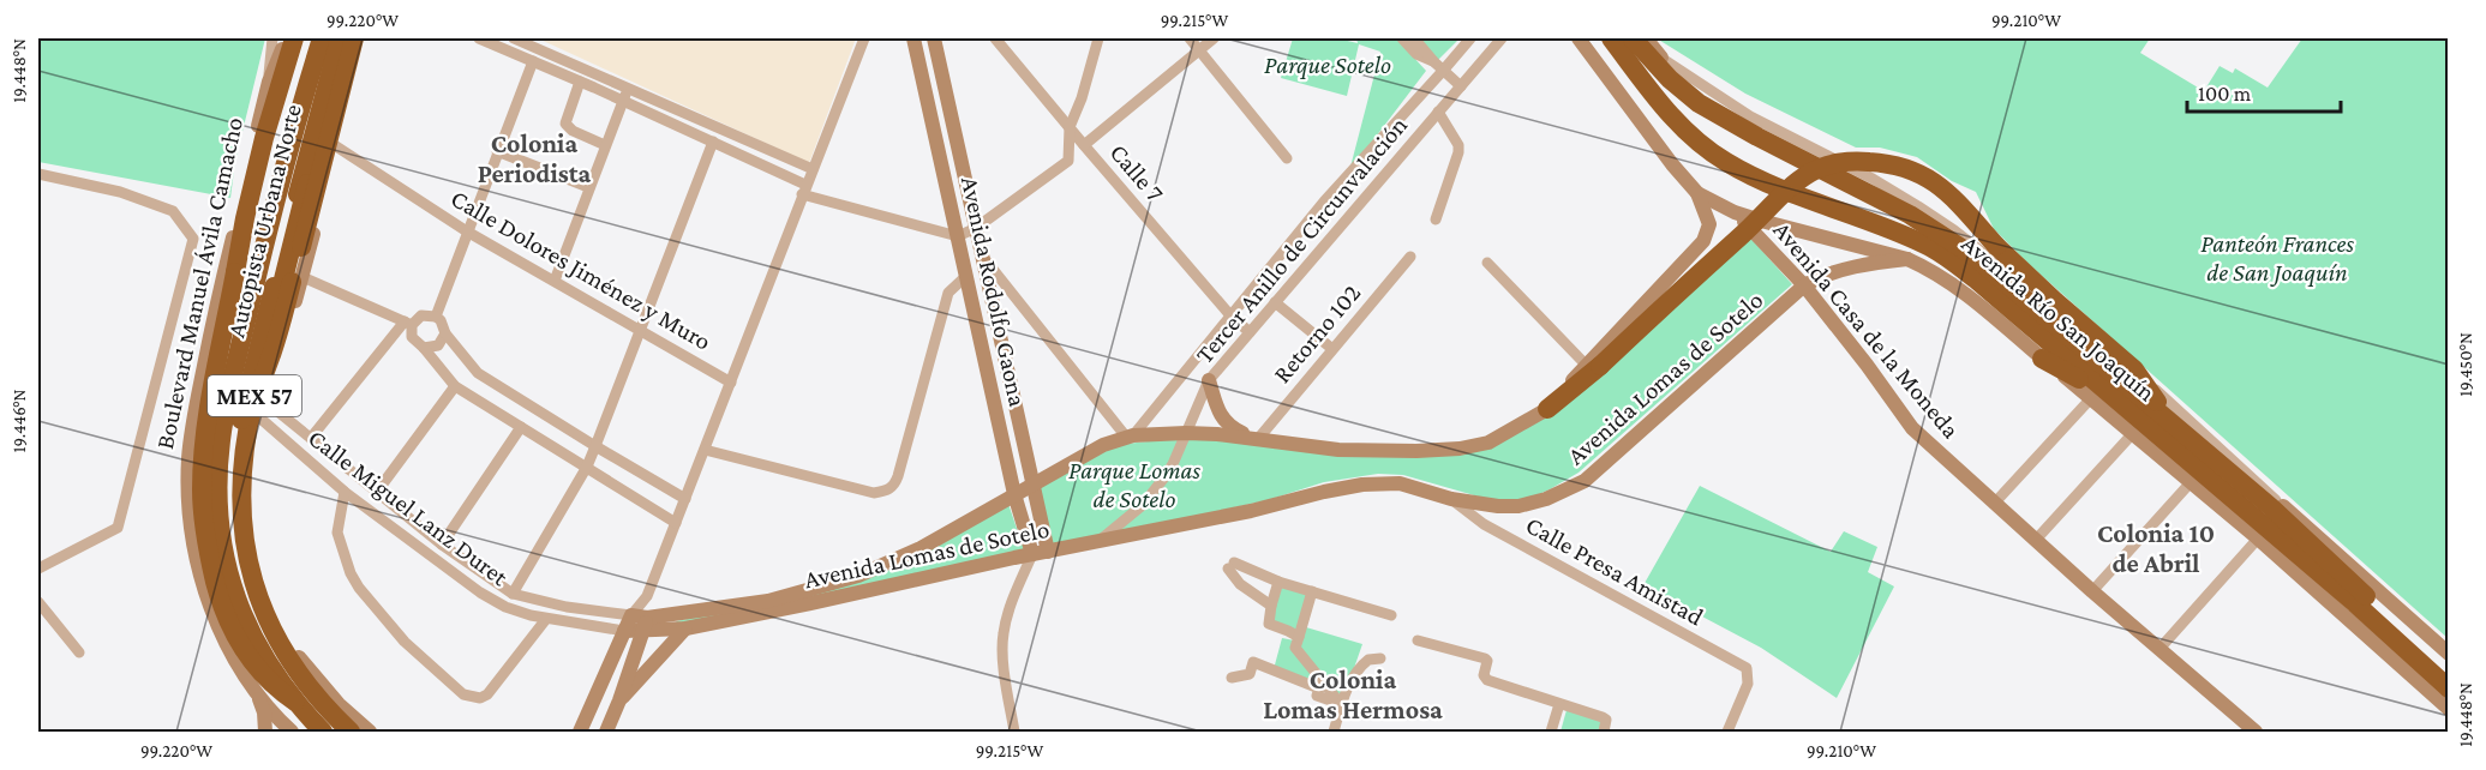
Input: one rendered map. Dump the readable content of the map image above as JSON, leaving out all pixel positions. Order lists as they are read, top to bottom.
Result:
{
  "streets": {
    "highway": [
      "Autopista Urbana Norte",
      "Boulevard Manuel Ávila Camacho",
      "Avenida Río San Joaquín",
      "MEX 57"
    ],
    "main road": ["Avenida Rodolfo Gaona", "Avenida Casa de la Moneda", "Avenida Lomas de Sotelo"],
    "street": [
      "Calle 7",
      "Tercer Anillo de Circunvalación",
      "Calle Dolores Jiménez y Muro",
      "Retorno 102",
      "Calle Miguel Lanz Duret",
      "Calle Presa Amistad"
    ]
  },
  "crossings": [
    ["Calle 7", "Tercer Anillo de Circunvalación"],
    ["Autopista Urbana Norte", "Calle Miguel Lanz Duret"],
    ["Tercer Anillo de Circunvalación", "Avenida Lomas de Sotelo"],
    ["Avenida Rodolfo Gaona", "Avenida Lomas de Sotelo"],
    ["Avenida Río San Joaquín", "Avenida Casa de la Moneda"],
    ["Avenida Río San Joaquín", "Avenida Lomas de Sotelo"],
    ["Avenida Casa de la Moneda", "Avenida Lomas de Sotelo"],
    ["Retorno 102", "Avenida Lomas de Sotelo"],
    ["Avenida Lomas de Sotelo", "Calle Miguel Lanz Duret"],
    ["Avenida Lomas de Sotelo", "Calle Presa Amistad"]
  ],
  "districts": ["Colonia Periodista", "Colonia 10 de Abril", "Colonia Lomas Hermosa"],
  "parks": ["Parque Sotelo", "Panteón Frances de San Joaquín", "Parque Lomas de Sotelo"],
  "scale_bar": "100 m",
  "coordinates": [
    "99.220°W",
    "99.215°W",
    "99.210°W",
    "19.448°N",
    "19.450°N",
    "19.446°N"
  ]
}
